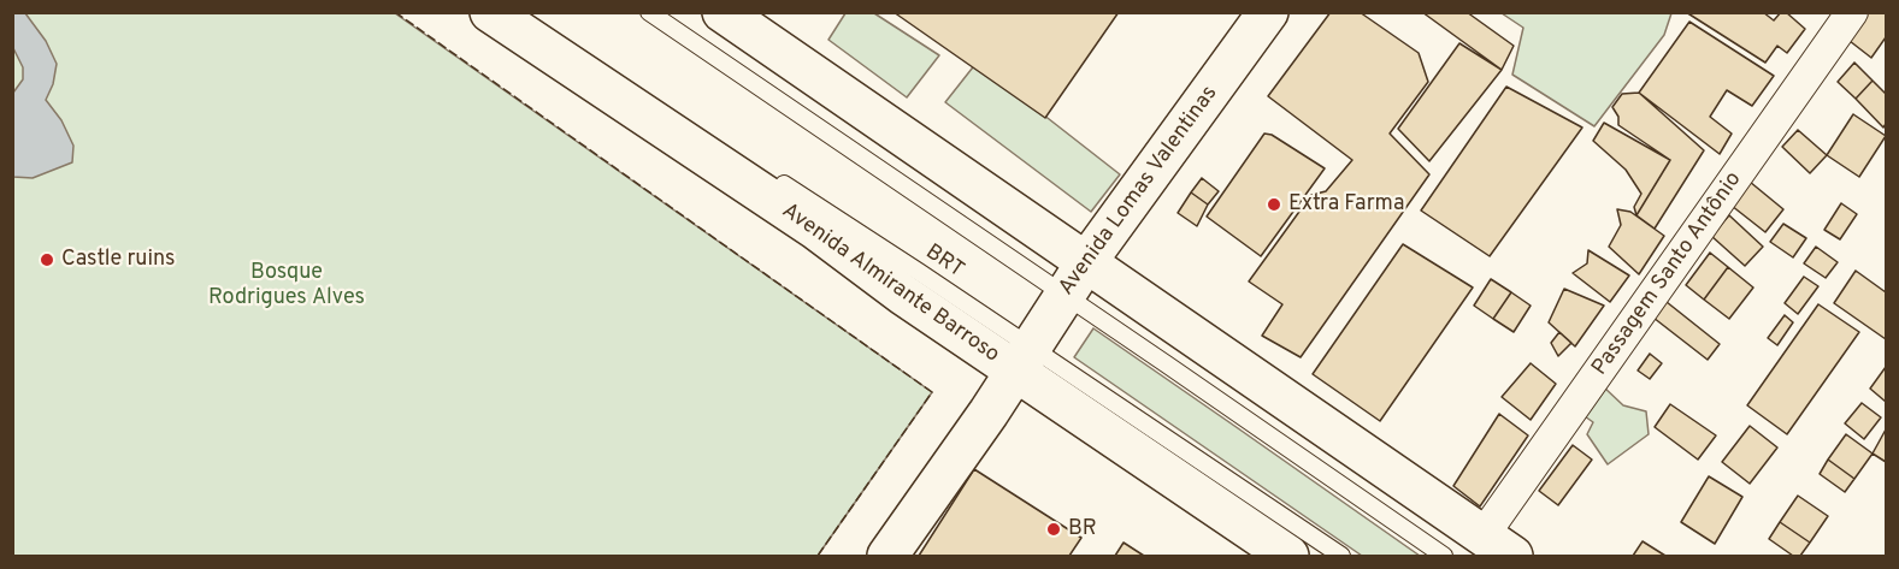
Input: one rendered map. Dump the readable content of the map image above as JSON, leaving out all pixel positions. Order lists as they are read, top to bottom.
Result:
{
  "streets": {
    "main road": ["Avenida Lomas Valentinas", "Avenida Almirante Barroso"],
    "street": ["Passagem Santo Antônio"],
    "lane": ["BRT"]
  },
  "crossings": [
    ["Avenida Lomas Valentinas", "BRT"],
    ["Avenida Lomas Valentinas", "Avenida Almirante Barroso"],
    ["BRT", "Avenida Almirante Barroso"]
  ],
  "parks": ["Bosque Rodrigues Alves"],
  "places": ["Extra Farma", "Castle ruins", "BR"]
}
